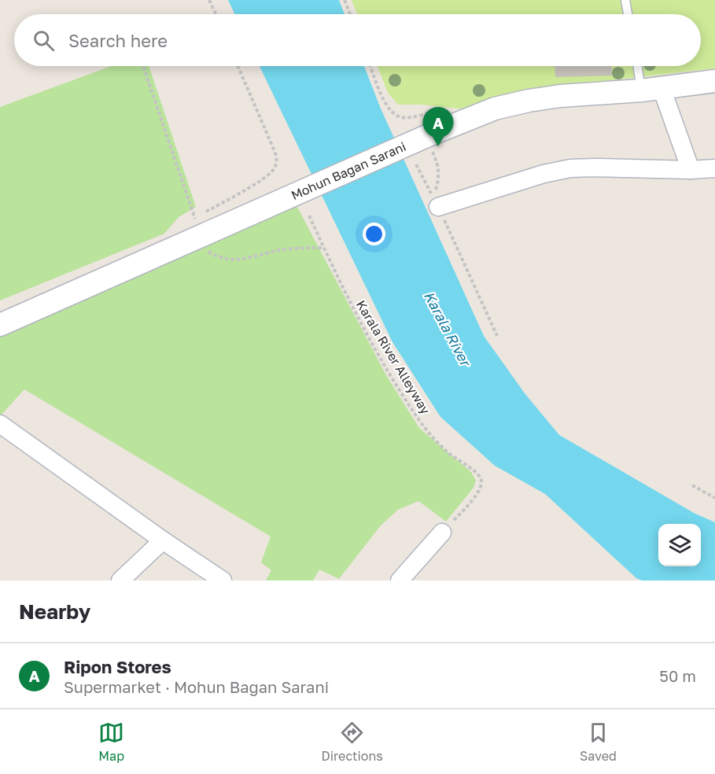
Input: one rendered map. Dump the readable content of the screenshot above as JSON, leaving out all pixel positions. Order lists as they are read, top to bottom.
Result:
{
  "streets": {
    "street": ["Mohun Bagan Sarani"],
    "path": ["Karala River Alleyway"]
  },
  "water": ["Karala River"],
  "page": {
    "search": "Search here",
    "pins": "A",
    "heading": "Nearby",
    "list": [
      {
        "mark": "A",
        "name": "Ripon Stores",
        "note": "Supermarket · Mohun Bagan Sarani",
        "value": "50 m"
      }
    ],
    "nav": ["Map", "Directions", "Saved"]
  }
}
